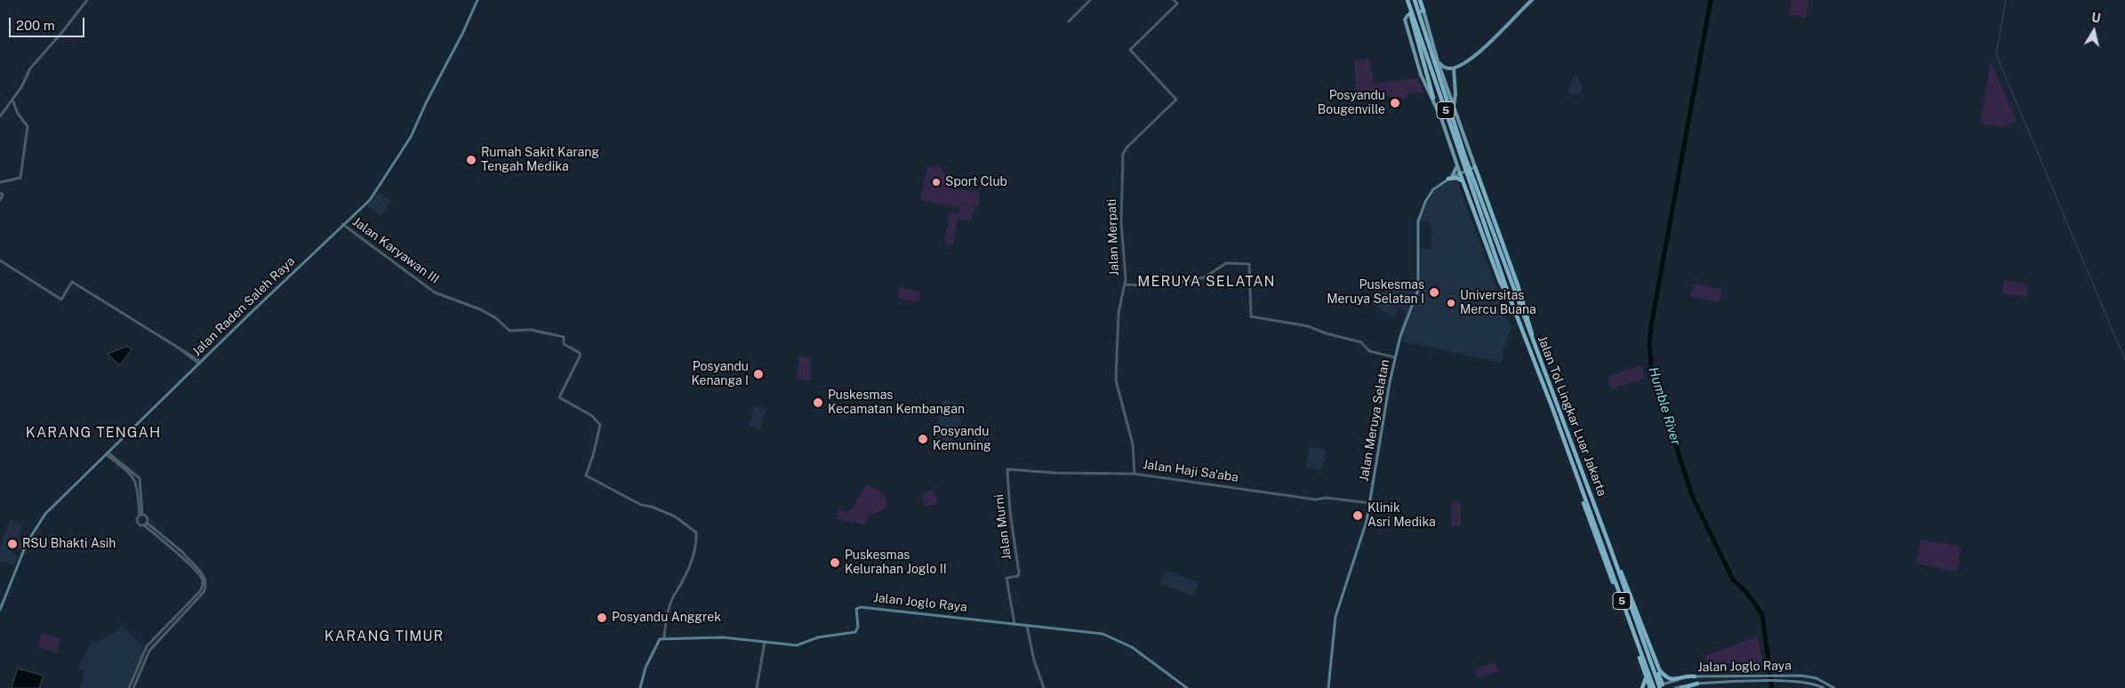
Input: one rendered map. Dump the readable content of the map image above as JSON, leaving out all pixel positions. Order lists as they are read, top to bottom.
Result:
{
  "streets": {
    "highway": ["5", "Jalan Tol Lingkar Luar Jakarta"],
    "main road": ["Jalan Raden Saleh Raya", "Jalan Meruya Selatan", "Jalan Joglo Raya"],
    "street": [
      "Jalan Merpati",
      "Jalan Karyawan III",
      "Jalan Haji Sa'aba",
      "Jalan Murni"
    ]
  },
  "crossings": [
    ["Jalan Merpati", "Jalan Haji Sa'aba"],
    ["Jalan Karyawan III", "Jalan Raden Saleh Raya"],
    ["Jalan Karyawan III", "Jalan Joglo Raya"],
    ["Jalan Tol Lingkar Luar Jakarta", "Jalan Joglo Raya"],
    ["Jalan Meruya Selatan", "Jalan Haji Sa'aba"],
    ["Jalan Haji Sa'aba", "Jalan Murni"],
    ["Jalan Murni", "Jalan Joglo Raya"]
  ],
  "districts": ["MERUYA SELATAN", "KARANG TENGAH", "KARANG TIMUR"],
  "water": ["Humble River"],
  "places": [
    "Posyandu Bougenville",
    "Rumah Sakit Karang Tengah Medika",
    "Sport Club",
    "Puskesmas Meruya Selatan I",
    "Universitas Mercu Buana",
    "Posyandu Kenanga I",
    "Puskesmas Kecamatan Kembangan",
    "Posyandu Kemuning",
    "Klinik Asri Medika",
    "RSU Bhakti Asih",
    "Puskesmas Kelurahan Joglo II",
    "Posyandu Anggrek"
  ],
  "scale_bar": "200 m",
  "north": "top"
}
